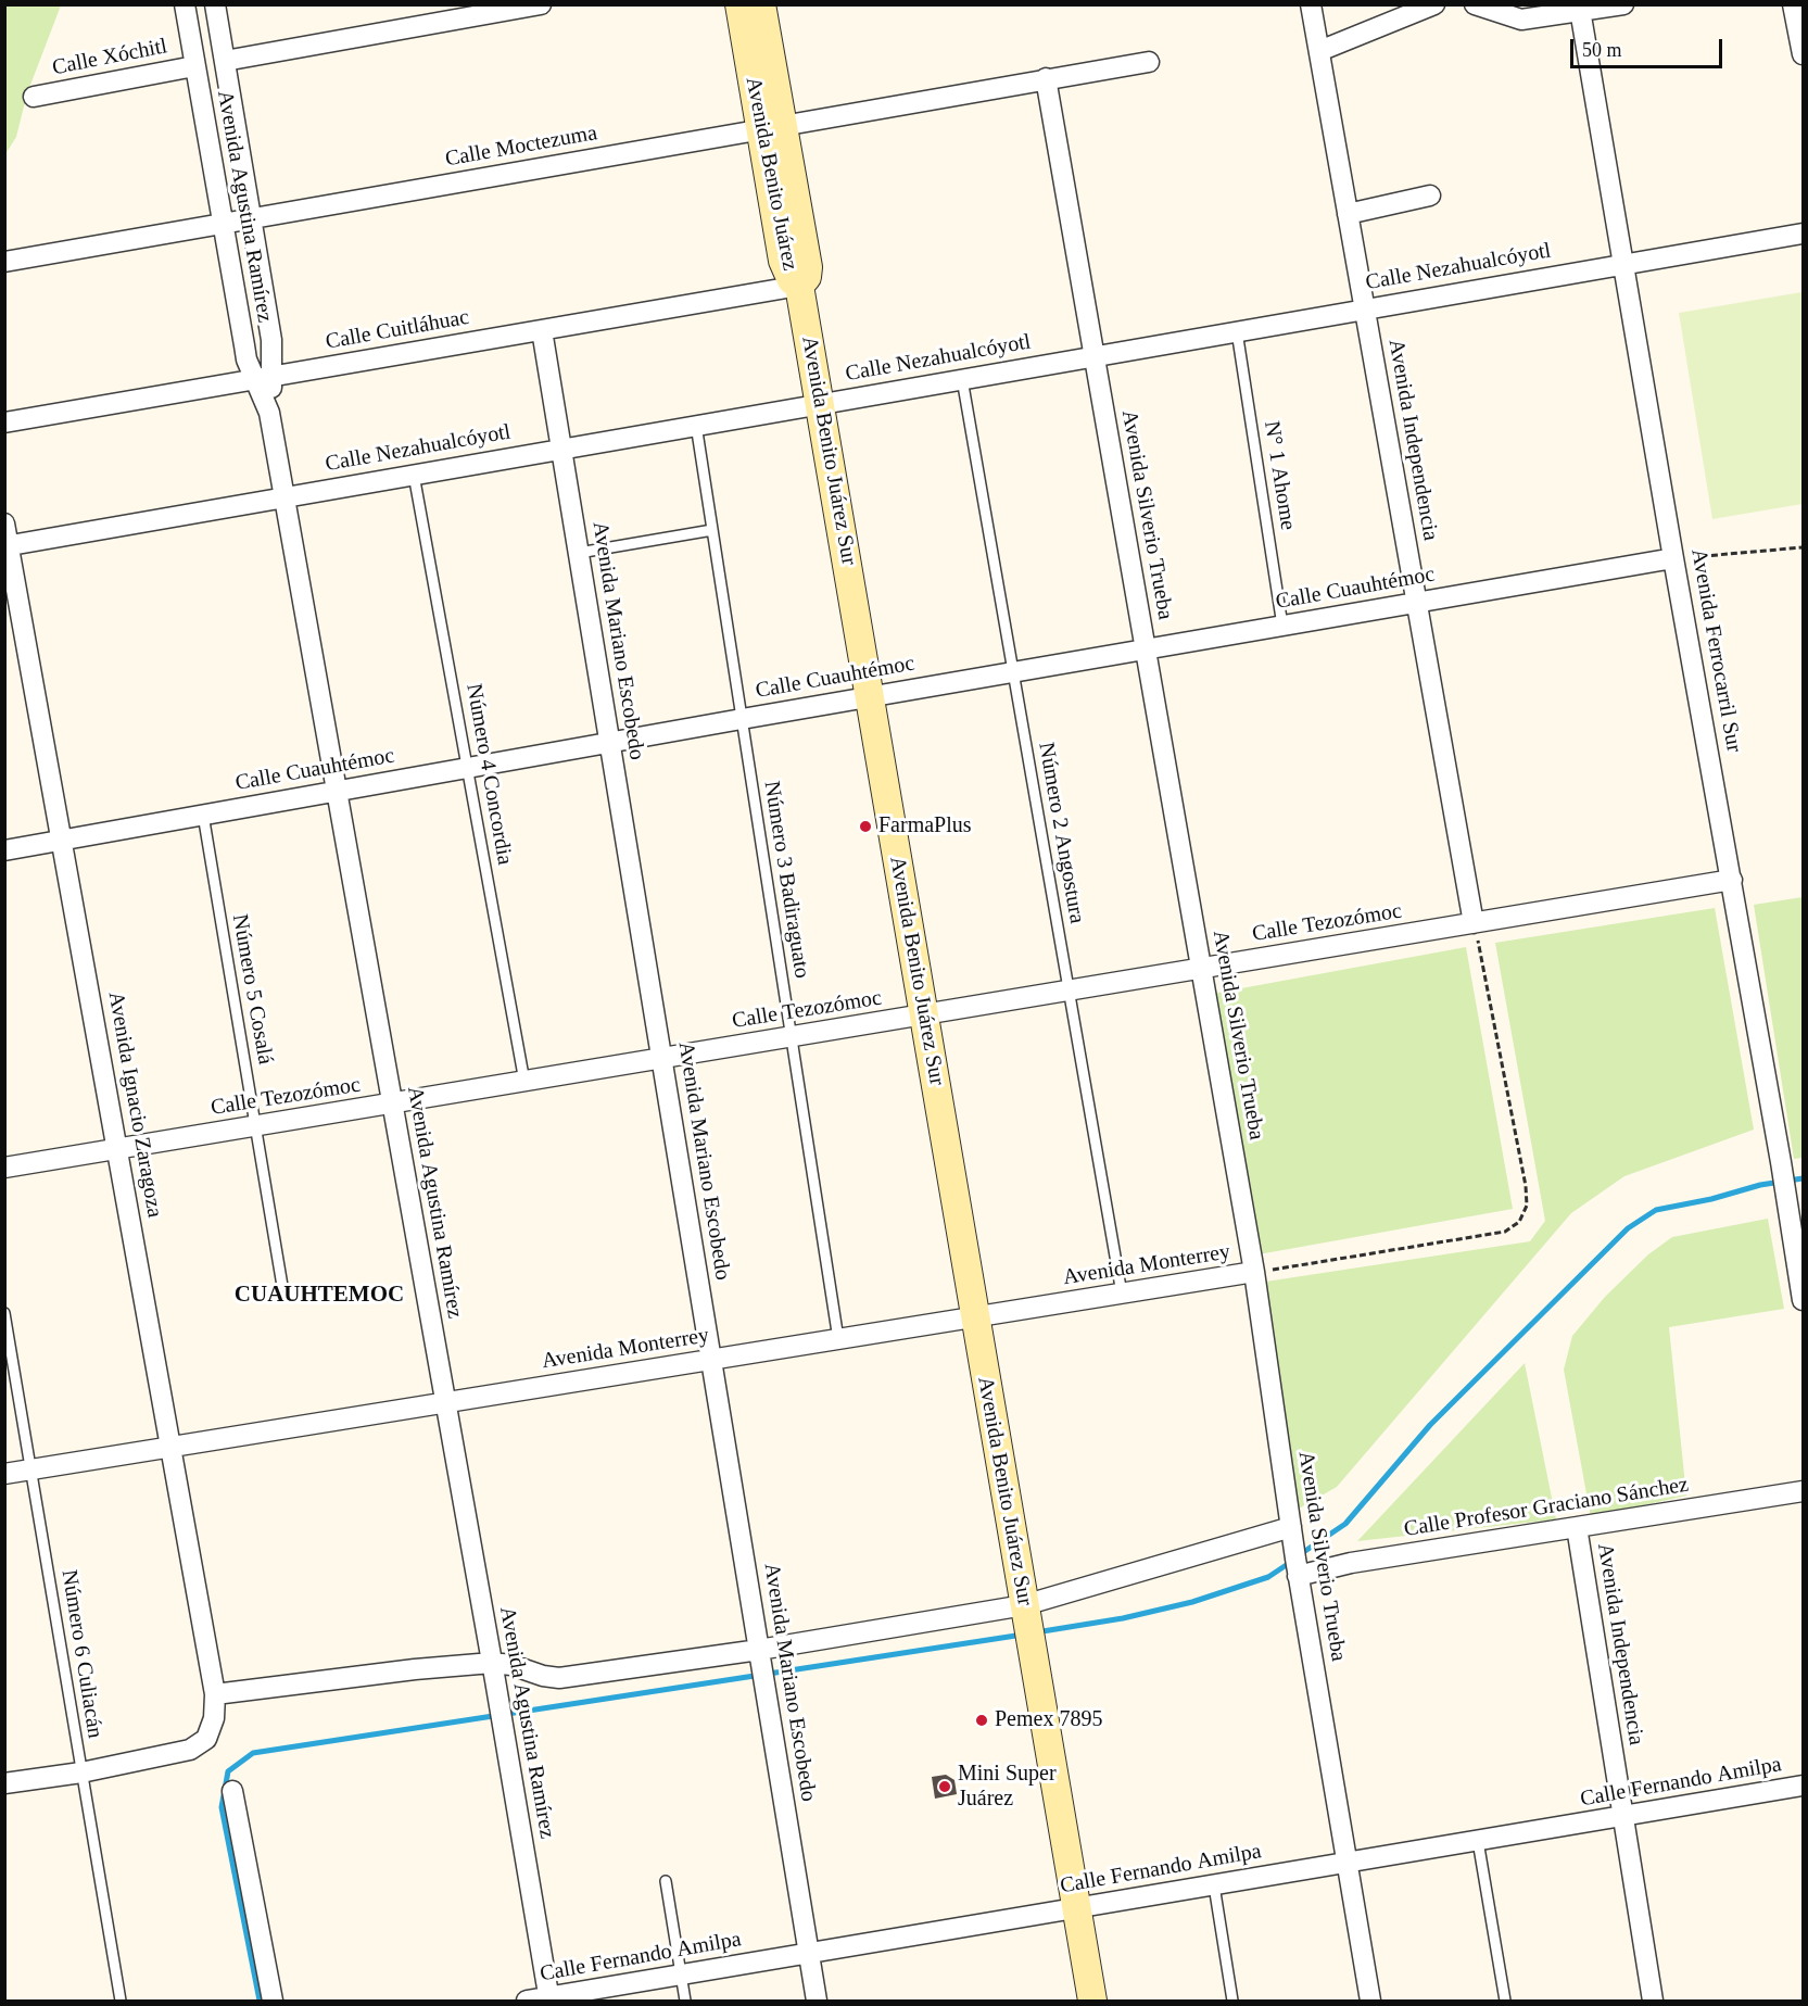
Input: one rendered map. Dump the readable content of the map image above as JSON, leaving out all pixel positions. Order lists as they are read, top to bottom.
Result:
{
  "streets": {
    "street": [
      "Calle Xóchitl",
      "Calle Moctezuma",
      "Avenida Benito Juárez",
      "Avenida Agustina Ramírez",
      "Calle Nezahualcóyotl",
      "Calle Cuitláhuac",
      "Avenida Independencia",
      "Avenida Benito Juárez Sur",
      "Avenida Silverio Trueba",
      "Calle Cuauhtémoc",
      "Avenida Mariano Escobedo",
      "Avenida Ferrocarril Sur",
      "Calle Tezozómoc",
      "Avenida Ignacio Zaragoza",
      "Avenida Monterrey",
      "Calle Profesor Graciano Sánchez",
      "Calle Fernando Amilpa"
    ],
    "lane": [
      "N° 1 Ahome",
      "Número 4 Concordia",
      "Número 2 Angostura",
      "Número 3 Badiraguato",
      "Número 5 Cosalá",
      "Número 6 Culiacán"
    ]
  },
  "crossings": [
    ["Calle Xóchitl", "Avenida Agustina Ramírez"],
    ["Calle Moctezuma", "Avenida Benito Juárez"],
    ["Calle Moctezuma", "Avenida Agustina Ramírez"],
    ["Calle Moctezuma", "Avenida Silverio Trueba"],
    ["Avenida Benito Juárez", "Calle Cuitláhuac"],
    ["Avenida Benito Juárez", "Avenida Benito Juárez Sur"],
    ["Avenida Agustina Ramírez", "Calle Nezahualcóyotl"],
    ["Avenida Agustina Ramírez", "Calle Cuitláhuac"],
    ["Avenida Agustina Ramírez", "Calle Cuauhtémoc"],
    ["Avenida Agustina Ramírez", "Calle Tezozómoc"],
    ["Avenida Agustina Ramírez", "Avenida Monterrey"],
    ["Avenida Agustina Ramírez", "Calle Fernando Amilpa"],
    ["Calle Nezahualcóyotl", "Avenida Independencia"],
    ["Calle Nezahualcóyotl", "Avenida Benito Juárez Sur"],
    ["Calle Nezahualcóyotl", "N° 1 Ahome"],
    ["Calle Nezahualcóyotl", "Avenida Silverio Trueba"],
    ["Calle Nezahualcóyotl", "Avenida Mariano Escobedo"],
    ["Calle Nezahualcóyotl", "Avenida Ferrocarril Sur"],
    ["Calle Nezahualcóyotl", "Número 4 Concordia"],
    ["Calle Nezahualcóyotl", "Número 2 Angostura"],
    ["Calle Nezahualcóyotl", "Número 3 Badiraguato"],
    ["Calle Nezahualcóyotl", "Avenida Ignacio Zaragoza"],
    ["Calle Cuitláhuac", "Avenida Benito Juárez Sur"],
    ["Calle Cuitláhuac", "Avenida Mariano Escobedo"],
    ["Avenida Independencia", "Calle Cuauhtémoc"],
    ["Avenida Independencia", "Calle Tezozómoc"],
    ["Avenida Independencia", "Calle Profesor Graciano Sánchez"],
    ["Avenida Independencia", "Calle Fernando Amilpa"],
    ["Avenida Benito Juárez Sur", "Calle Cuauhtémoc"],
    ["Avenida Benito Juárez Sur", "Calle Tezozómoc"],
    ["Avenida Benito Juárez Sur", "Avenida Monterrey"],
    ["N° 1 Ahome", "Calle Cuauhtémoc"],
    ["Avenida Silverio Trueba", "Calle Cuauhtémoc"],
    ["Avenida Silverio Trueba", "Calle Tezozómoc"],
    ["Avenida Silverio Trueba", "Avenida Monterrey"],
    ["Avenida Silverio Trueba", "Calle Profesor Graciano Sánchez"],
    ["Avenida Silverio Trueba", "Calle Fernando Amilpa"],
    ["Calle Cuauhtémoc", "Avenida Mariano Escobedo"],
    ["Calle Cuauhtémoc", "Avenida Ferrocarril Sur"],
    ["Calle Cuauhtémoc", "Número 4 Concordia"],
    ["Calle Cuauhtémoc", "Número 2 Angostura"],
    ["Calle Cuauhtémoc", "Número 3 Badiraguato"],
    ["Calle Cuauhtémoc", "Número 5 Cosalá"],
    ["Calle Cuauhtémoc", "Avenida Ignacio Zaragoza"],
    ["Avenida Mariano Escobedo", "Calle Tezozómoc"],
    ["Avenida Mariano Escobedo", "Avenida Monterrey"],
    ["Avenida Mariano Escobedo", "Calle Fernando Amilpa"],
    ["Avenida Ferrocarril Sur", "Calle Tezozómoc"],
    ["Número 4 Concordia", "Calle Tezozómoc"],
    ["Número 2 Angostura", "Calle Tezozómoc"],
    ["Número 2 Angostura", "Avenida Monterrey"],
    ["Número 3 Badiraguato", "Calle Tezozómoc"],
    ["Número 3 Badiraguato", "Avenida Monterrey"],
    ["Calle Tezozómoc", "Número 5 Cosalá"],
    ["Calle Tezozómoc", "Avenida Ignacio Zaragoza"],
    ["Avenida Ignacio Zaragoza", "Avenida Monterrey"],
    ["Avenida Monterrey", "Número 6 Culiacán"]
  ],
  "districts": ["CUAUHTEMOC"],
  "places": ["FarmaPlus", "Pemex 7895", "Mini Super Juárez"],
  "scale_bar": "50 m"
}
